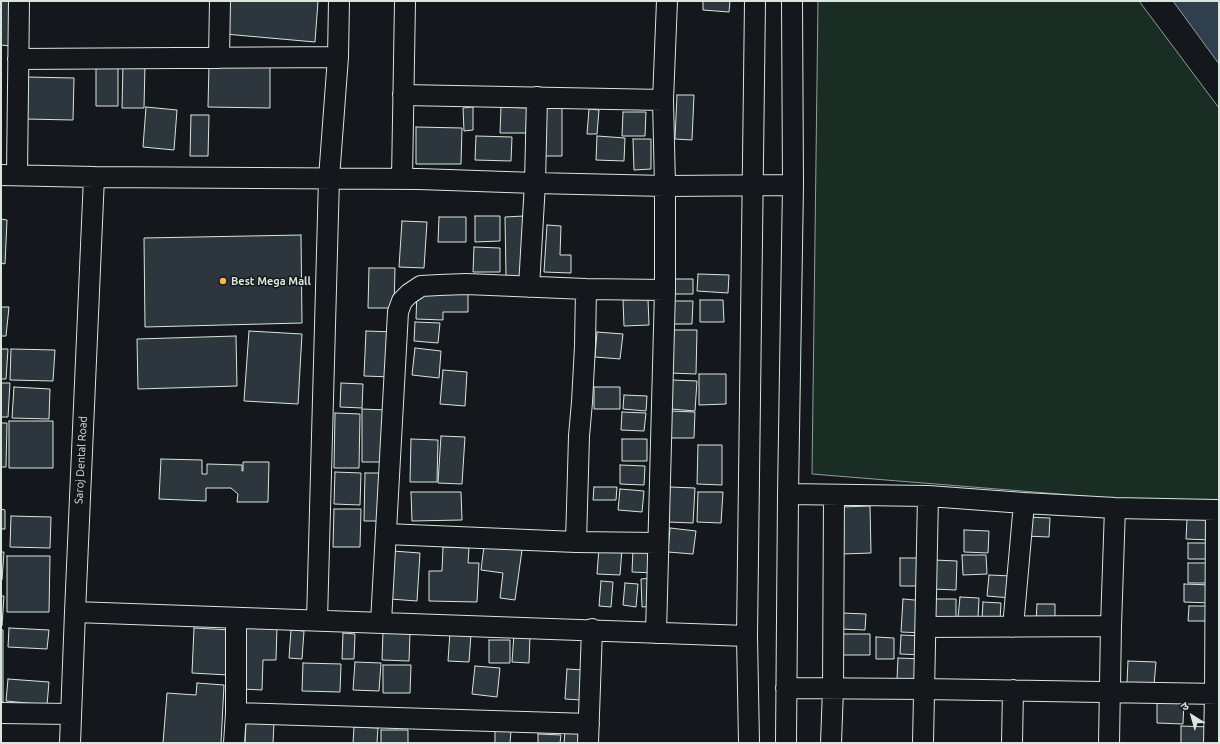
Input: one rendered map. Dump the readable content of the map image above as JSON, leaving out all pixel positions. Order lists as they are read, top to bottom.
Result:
{
  "streets": {
    "street": ["Saroj Dental Road"]
  },
  "places": ["Best Mega Mall"],
  "north": "top left"
}
